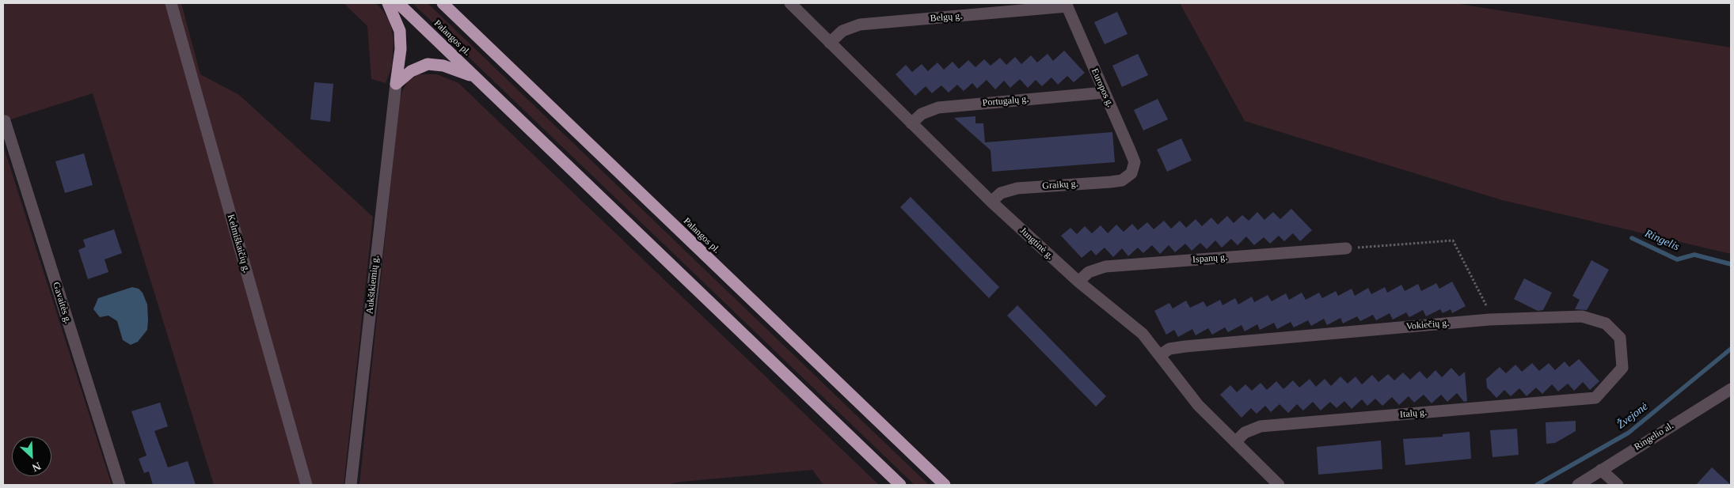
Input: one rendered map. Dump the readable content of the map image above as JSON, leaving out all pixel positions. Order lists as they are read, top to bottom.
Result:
{
  "streets": {
    "highway": ["Palangos pl."],
    "street": [
      "Belgų g.",
      "Europos g.",
      "Portugalų g.",
      "Graikų g.",
      "Kelmiškaičių g.",
      "Jungtinė g.",
      "Ispanų g.",
      "Aukštkiemių g.",
      "Gavaitės g.",
      "Vokiečių g.",
      "Italų g.",
      "Ringelio al."
    ]
  },
  "crossings": [
    ["Belgų g.", "Europos g."],
    ["Belgų g.", "Jungtinė g."],
    ["Europos g.", "Portugalų g."],
    ["Europos g.", "Graikų g."],
    ["Portugalų g.", "Jungtinė g."],
    ["Graikų g.", "Jungtinė g."],
    ["Jungtinė g.", "Ispanų g."],
    ["Jungtinė g.", "Vokiečių g."],
    ["Jungtinė g.", "Italų g."],
    ["Vokiečių g.", "Italų g."]
  ],
  "water": ["Ringelis", "Žvejonė"],
  "north": "bottom right"
}
